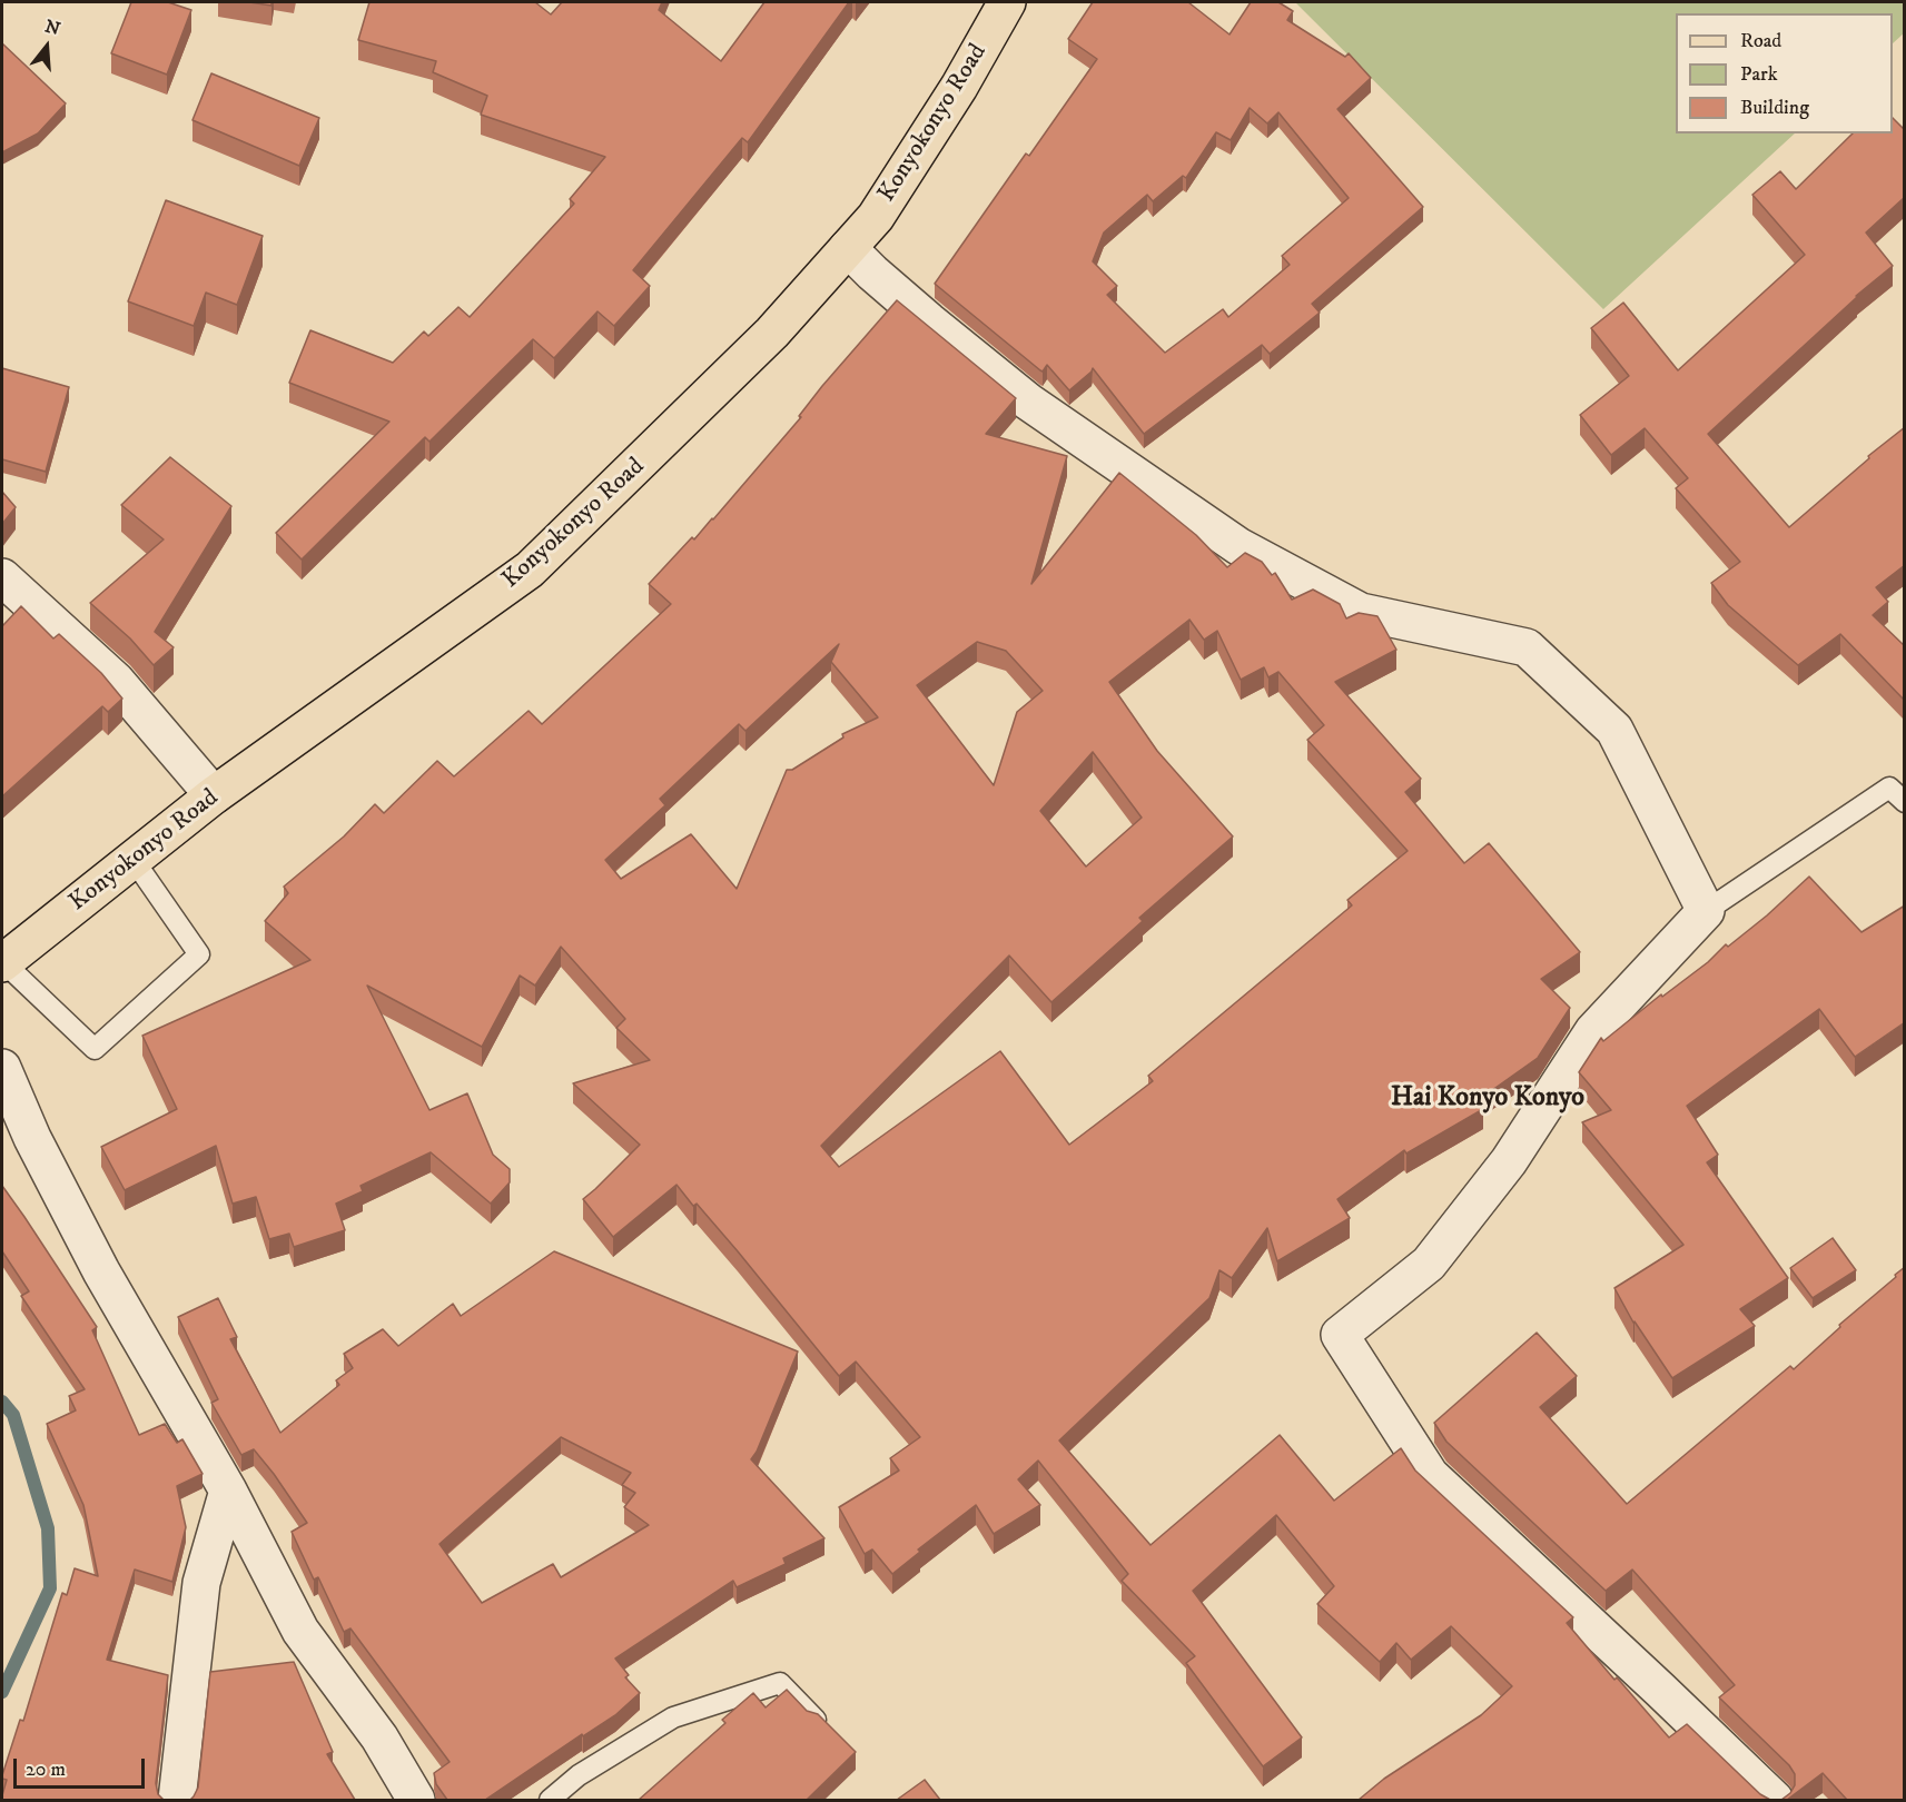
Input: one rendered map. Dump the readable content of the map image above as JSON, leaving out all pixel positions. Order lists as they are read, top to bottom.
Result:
{
  "streets": {
    "main road": ["Konyokonyo Road"]
  },
  "districts": ["Hai Konyo Konyo"],
  "legend": ["Road", "Park", "Building"],
  "scale_bar": "20 m",
  "north": "top"
}
